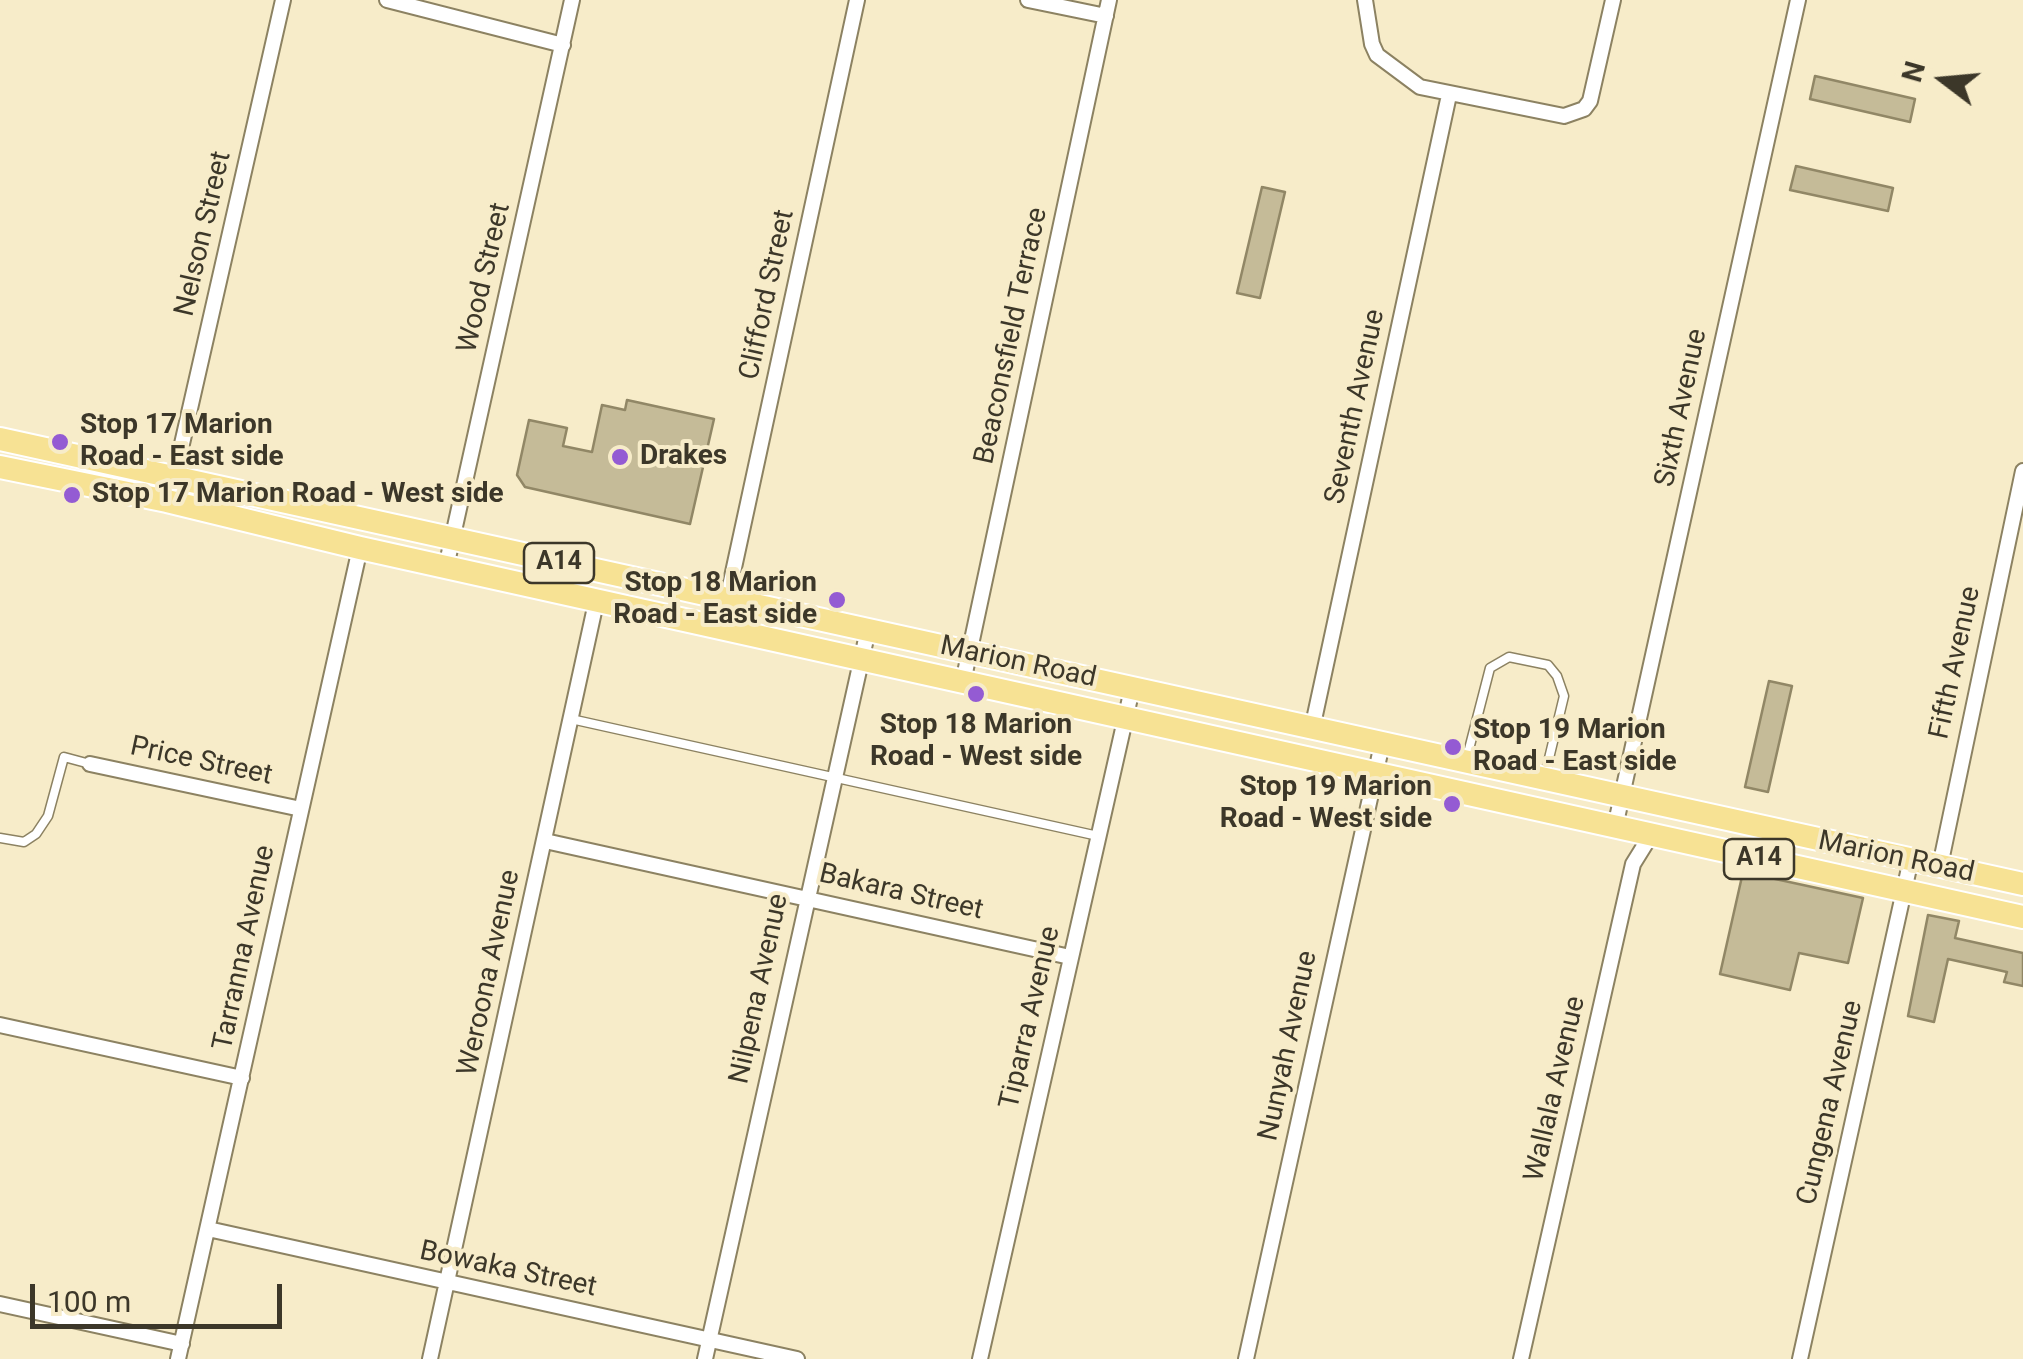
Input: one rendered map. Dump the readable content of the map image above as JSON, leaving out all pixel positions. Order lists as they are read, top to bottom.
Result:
{
  "streets": {
    "main road": ["A14", "Marion Road"],
    "street": [
      "Nelson Street",
      "Wood Street",
      "Clifford Street",
      "Beaconsfield Terrace",
      "Seventh Avenue",
      "Sixth Avenue",
      "Fifth Avenue",
      "Price Street",
      "Bakara Street",
      "Tarranna Avenue",
      "Weroona Avenue",
      "Nilpena Avenue",
      "Tiparra Avenue",
      "Nunyah Avenue",
      "Wallala Avenue",
      "Cungena Avenue",
      "Bowaka Street"
    ]
  },
  "crossings": [
    ["Nelson Street", "Marion Road"],
    ["Wood Street", "Marion Road"],
    ["Clifford Street", "Marion Road"],
    ["Beaconsfield Terrace", "Marion Road"],
    ["Seventh Avenue", "Marion Road"],
    ["Sixth Avenue", "Marion Road"],
    ["Marion Road", "Fifth Avenue"],
    ["Marion Road", "Tarranna Avenue"],
    ["Marion Road", "Weroona Avenue"],
    ["Marion Road", "Nilpena Avenue"],
    ["Marion Road", "Tiparra Avenue"],
    ["Marion Road", "Nunyah Avenue"],
    ["Marion Road", "Wallala Avenue"],
    ["Marion Road", "Cungena Avenue"],
    ["Price Street", "Tarranna Avenue"],
    ["Bakara Street", "Weroona Avenue"],
    ["Bakara Street", "Nilpena Avenue"],
    ["Bakara Street", "Tiparra Avenue"],
    ["Tarranna Avenue", "Bowaka Street"],
    ["Weroona Avenue", "Bowaka Street"],
    ["Nilpena Avenue", "Bowaka Street"]
  ],
  "places": [
    "Stop 17 Marion Road - East side",
    "Drakes",
    "Stop 17 Marion Road - West side",
    "Stop 18 Marion Road - East side",
    "Stop 18 Marion Road - West side",
    "Stop 19 Marion Road - East side",
    "Stop 19 Marion Road - West side"
  ],
  "scale_bar": "100 m",
  "north": "left"
}
